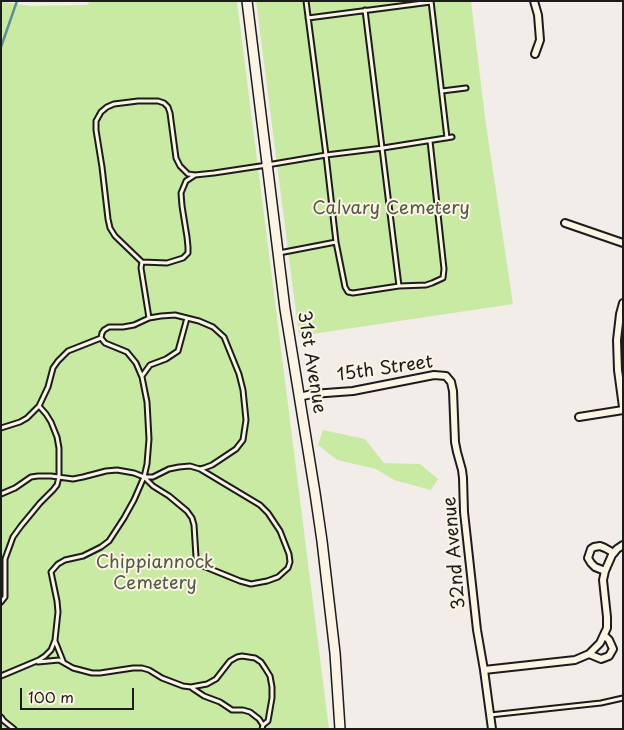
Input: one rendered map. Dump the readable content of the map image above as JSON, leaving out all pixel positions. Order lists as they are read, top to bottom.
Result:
{
  "streets": {
    "street": ["31st Avenue", "15th Street", "32nd Avenue"]
  },
  "crossings": [
    ["31st Avenue", "15th Street"],
    ["15th Street", "32nd Avenue"]
  ],
  "parks": ["Calvary Cemetery", "Chippiannock Cemetery"],
  "scale_bar": "100 m"
}
